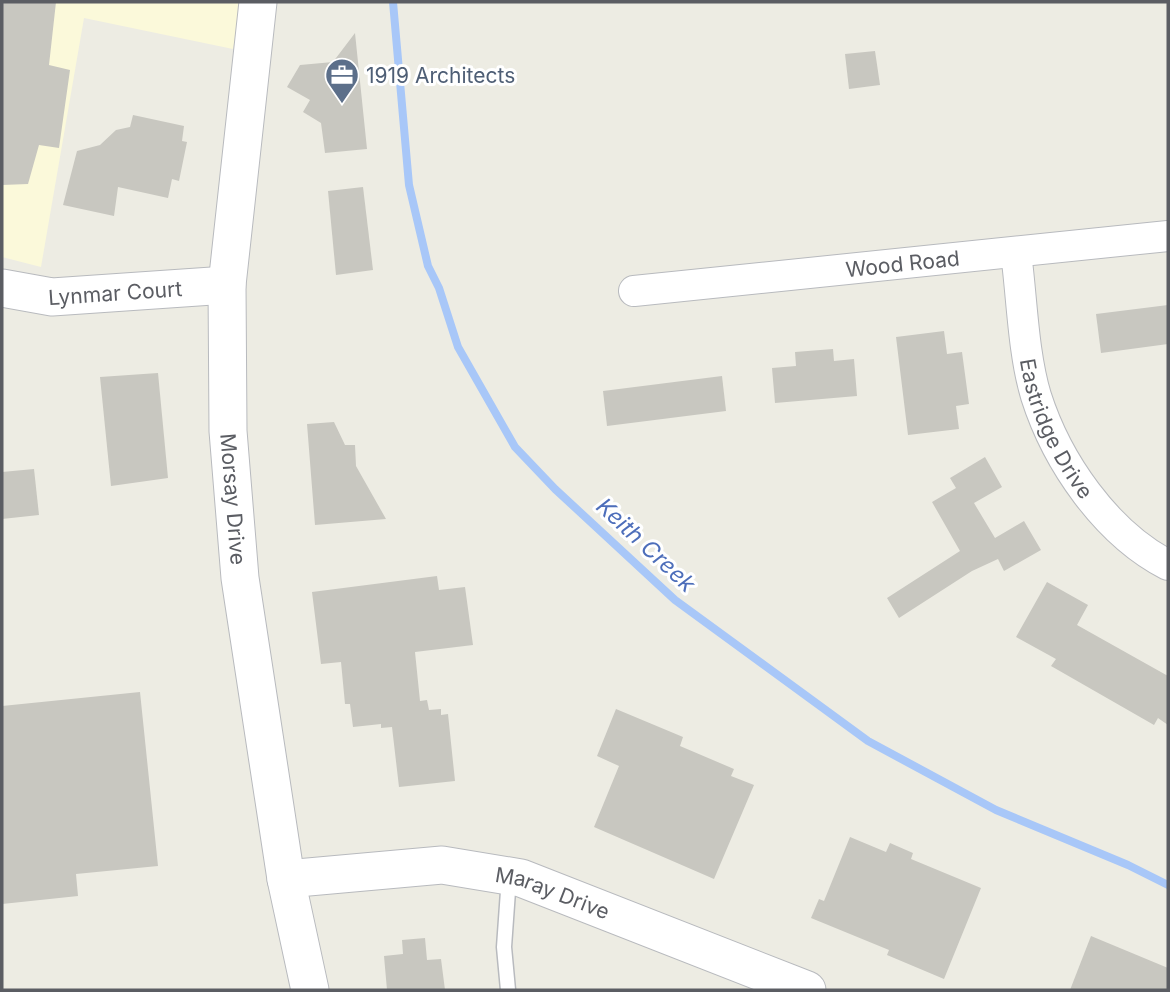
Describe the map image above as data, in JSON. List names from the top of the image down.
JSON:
{
  "streets": {
    "street": [
      "Wood Road",
      "Lynmar Court",
      "Eastridge Drive",
      "Morsay Drive",
      "Maray Drive"
    ]
  },
  "crossings": [
    ["Wood Road", "Eastridge Drive"],
    ["Lynmar Court", "Morsay Drive"],
    ["Morsay Drive", "Maray Drive"]
  ],
  "water": ["Keith Creek"],
  "places": {
    "office": ["1919 Architects"]
  }
}
